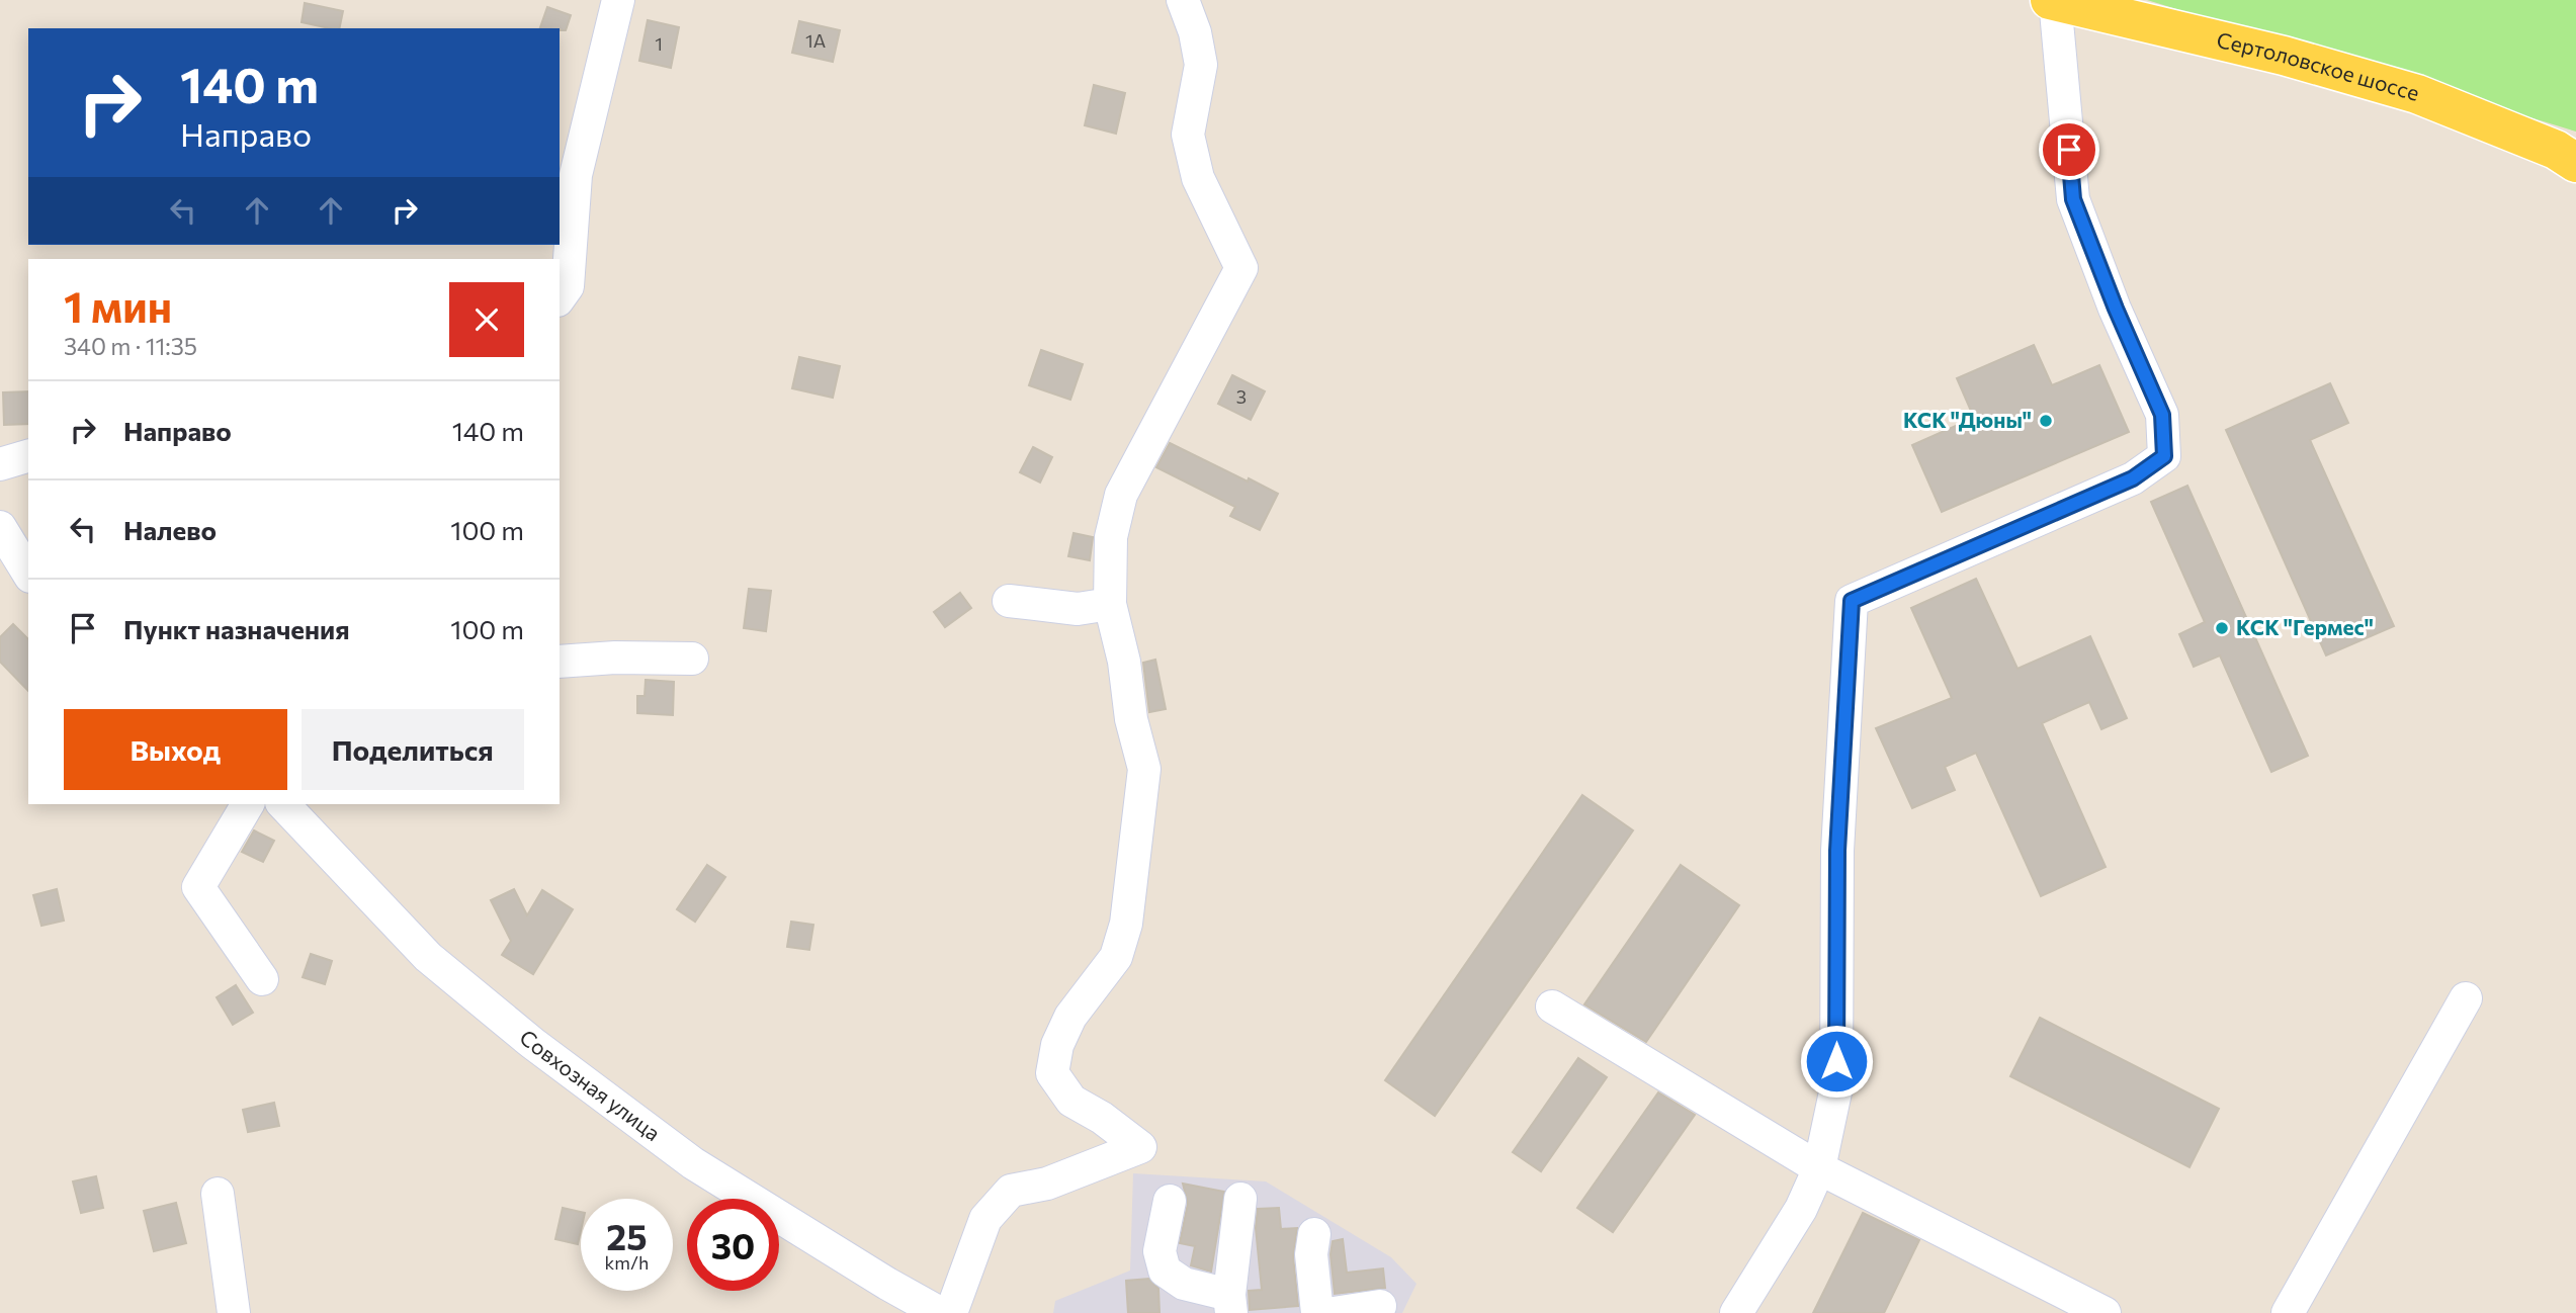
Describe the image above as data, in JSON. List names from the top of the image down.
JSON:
{
  "streets": {
    "main road": ["Сертоловское шоссе"],
    "street": ["Совхозная улица"]
  },
  "places": ["КСК \"Дюны\"", "КСК \"Гермес\""],
  "house_numbers": ["1А", "1", "3"],
  "page": {
    "turn": ["140 m", "Направо"],
    "heading": ["1 мин", "340 m · 11:35"],
    "list": [
      {
        "name": "Направо",
        "value": "140 m"
      },
      {
        "name": "Налево",
        "value": "100 m"
      },
      {
        "name": "Пункт назначения",
        "value": "100 m"
      }
    ],
    "buttons": ["Выход", "Поделиться"],
    "speed": "25 km/h",
    "limit": "30"
  }
}
